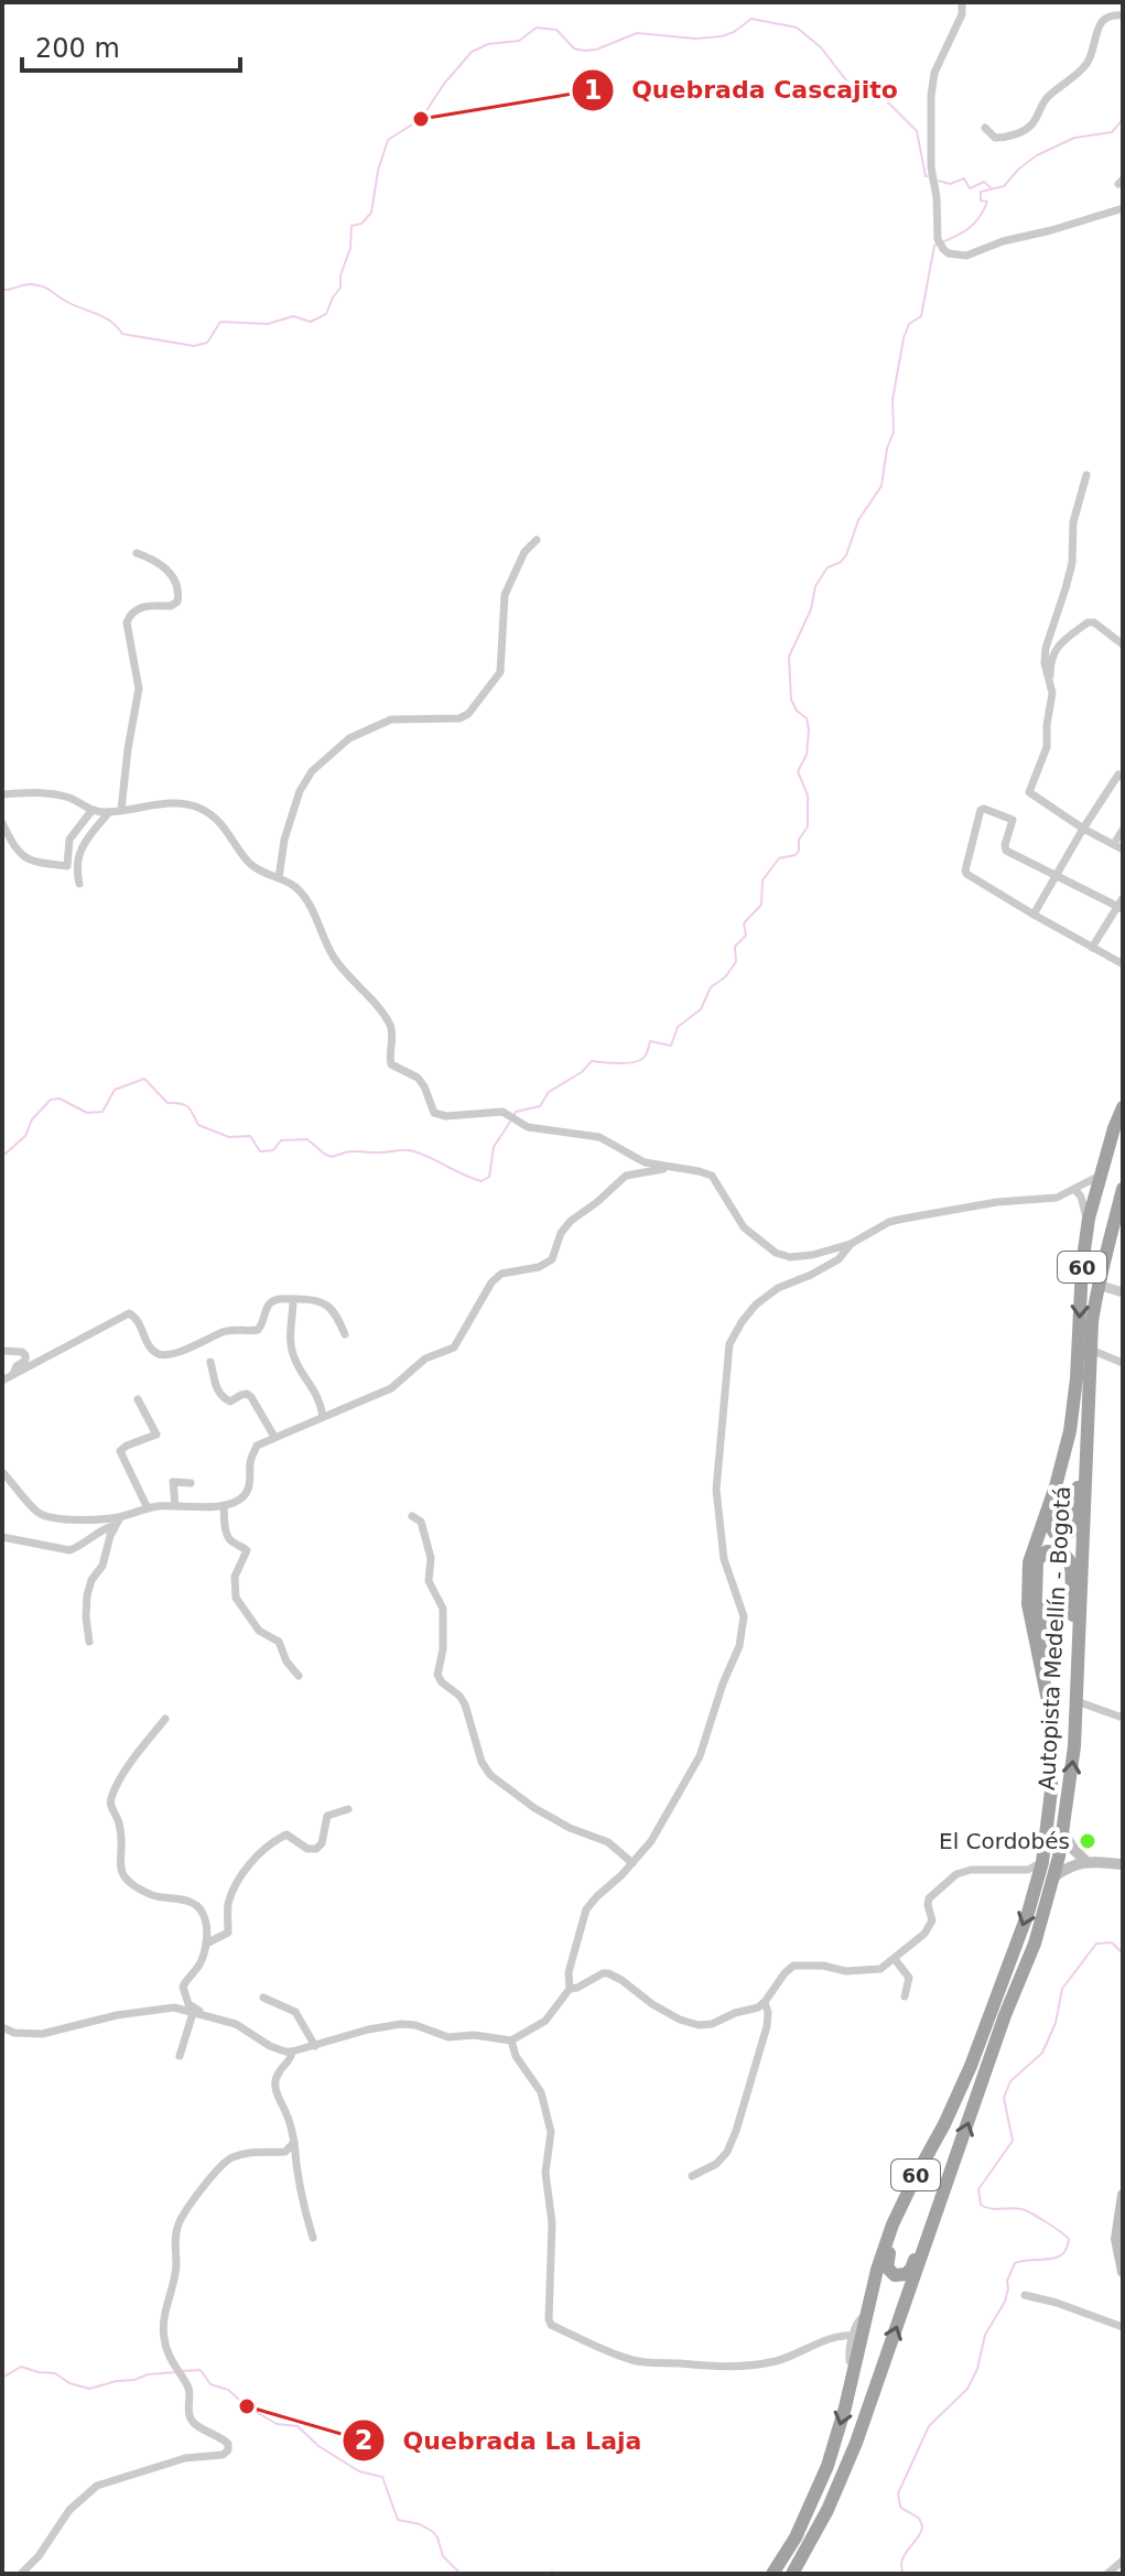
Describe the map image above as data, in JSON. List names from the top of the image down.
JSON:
{
  "streets": {
    "highway": ["60", "Autopista Medellín - Bogotá"]
  },
  "places": ["Quebrada Cascajito", "El Cordobés", "Quebrada La Laja"],
  "scale_bar": "200 m"
}
